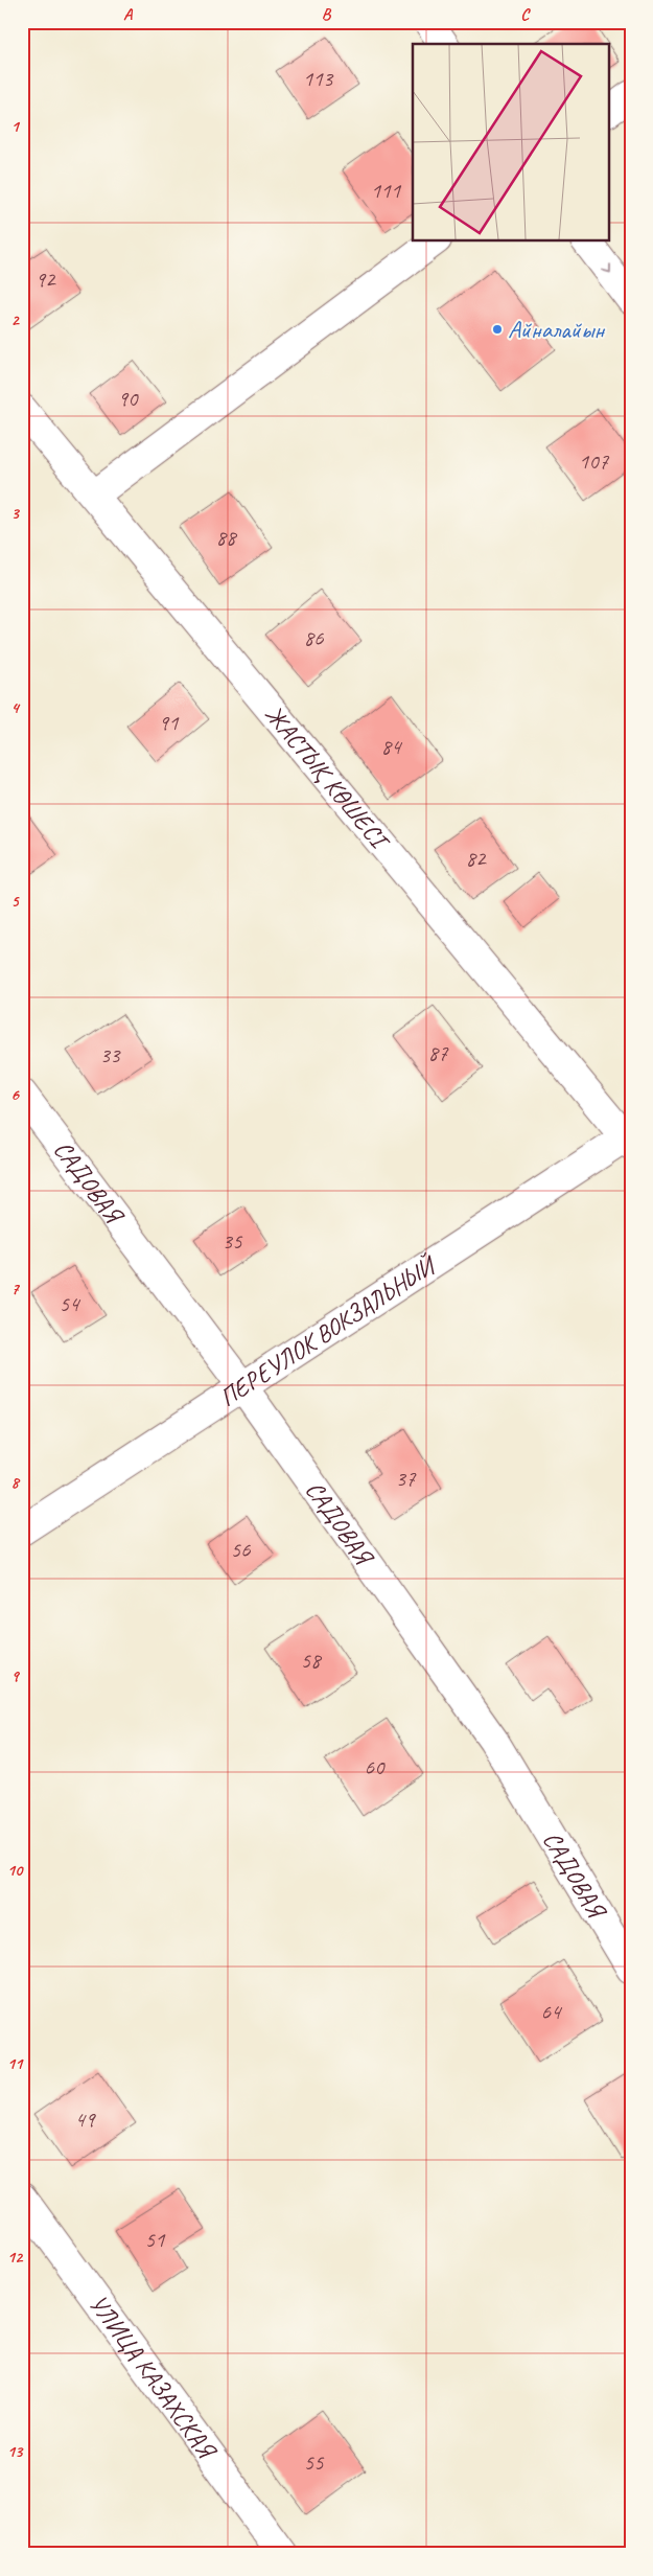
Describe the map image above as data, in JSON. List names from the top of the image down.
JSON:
{
  "streets": {
    "street": [
      "ЖАСТЫҚ КӨШЕСІ",
      "САДОВАЯ",
      "ПЕРЕУЛОК ВОКЗАЛЬНЫЙ",
      "УЛИЦА КАЗАХСКАЯ"
    ]
  },
  "crossings": [
    ["ЖАСТЫҚ КӨШЕСІ", "ПЕРЕУЛОК ВОКЗАЛЬНЫЙ"],
    ["САДОВАЯ", "ПЕРЕУЛОК ВОКЗАЛЬНЫЙ"]
  ],
  "places": ["Айналайын"],
  "house_numbers": [
    "113",
    "111",
    "92",
    "90",
    "107",
    "88",
    "86",
    "91",
    "84",
    "82",
    "87",
    "33",
    "35",
    "54",
    "37",
    "56",
    "58",
    "60",
    "64",
    "49",
    "51",
    "55"
  ],
  "grid": {
    "columns": ["A", "B", "C"],
    "rows": [
      "1",
      "2",
      "3",
      "4",
      "5",
      "6",
      "7",
      "8",
      "9",
      "10",
      "11",
      "12",
      "13"
    ]
  }
}
